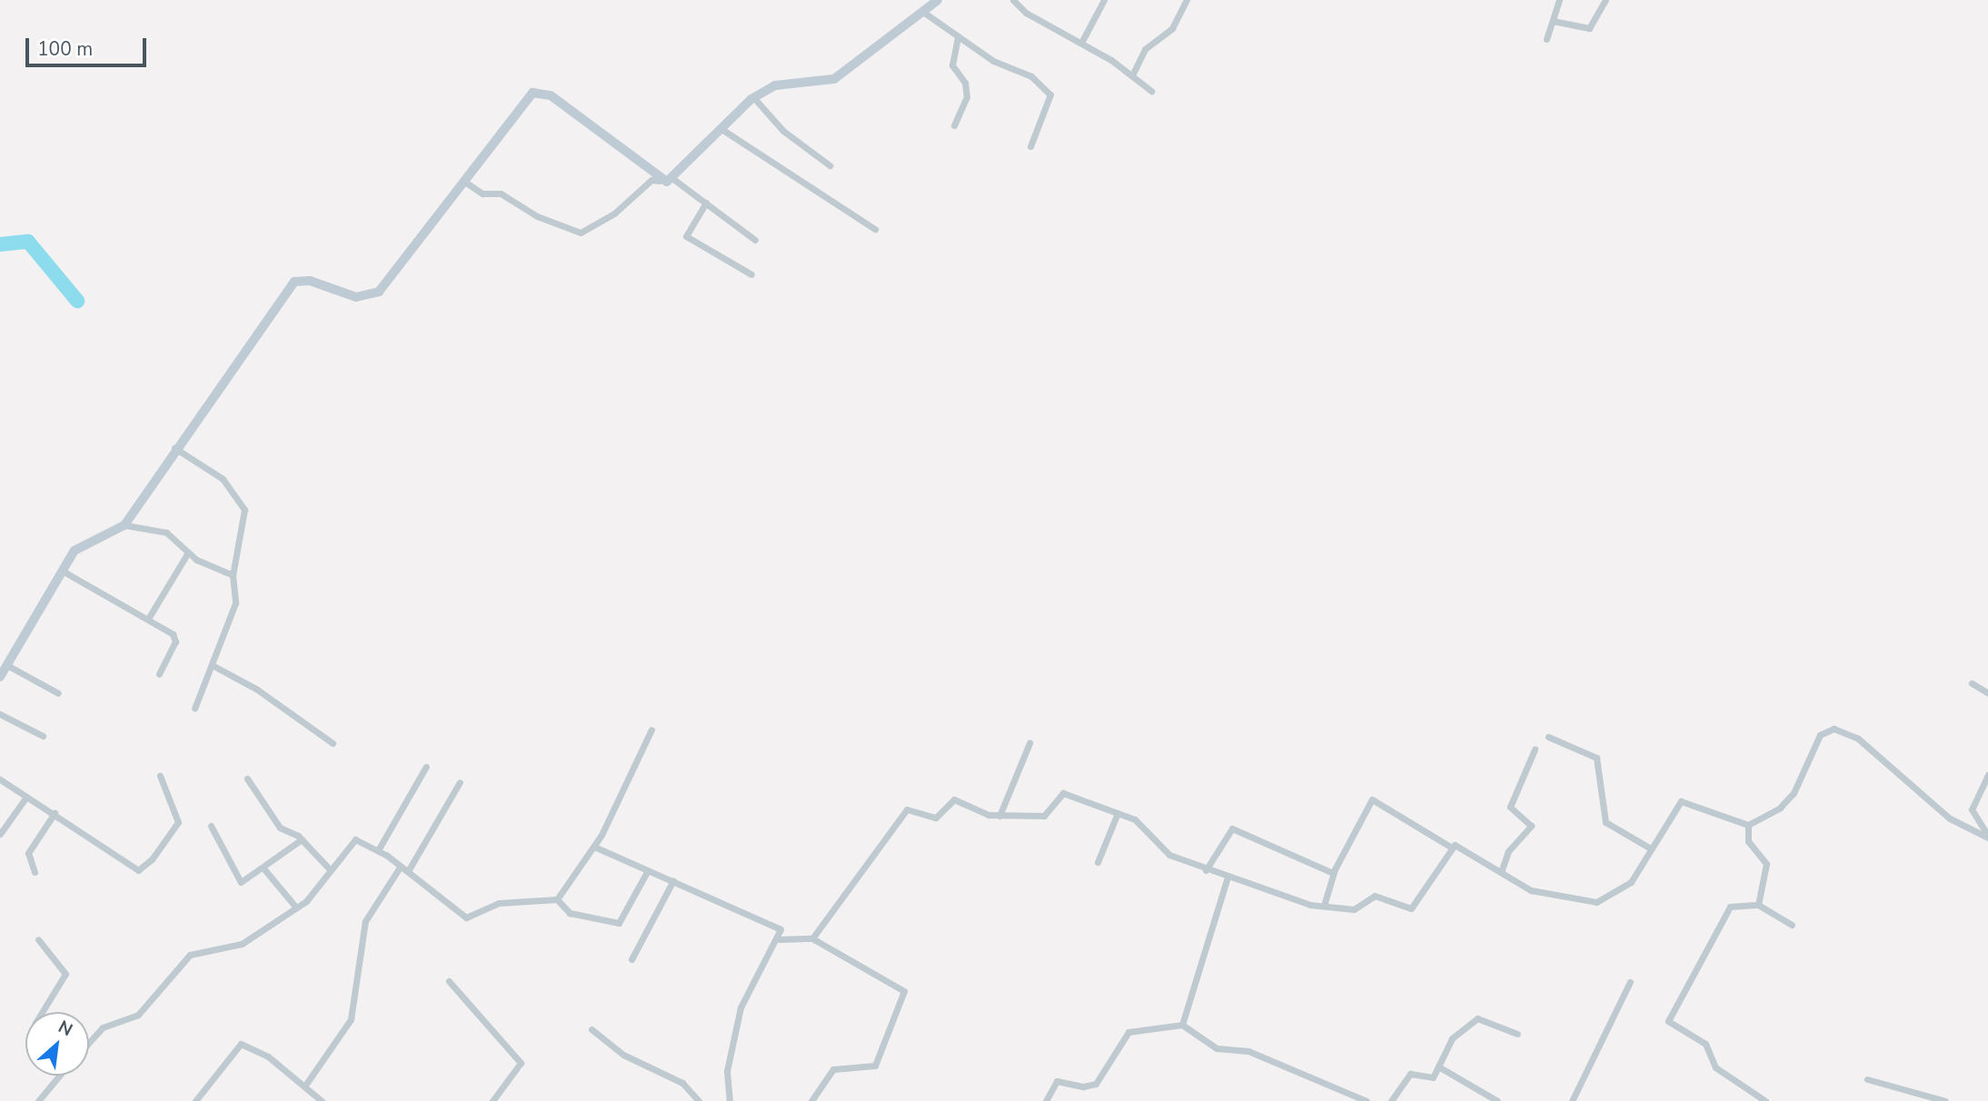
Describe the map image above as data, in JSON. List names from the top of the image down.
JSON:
{
  "scale_bar": "100 m",
  "north": "top right"
}
